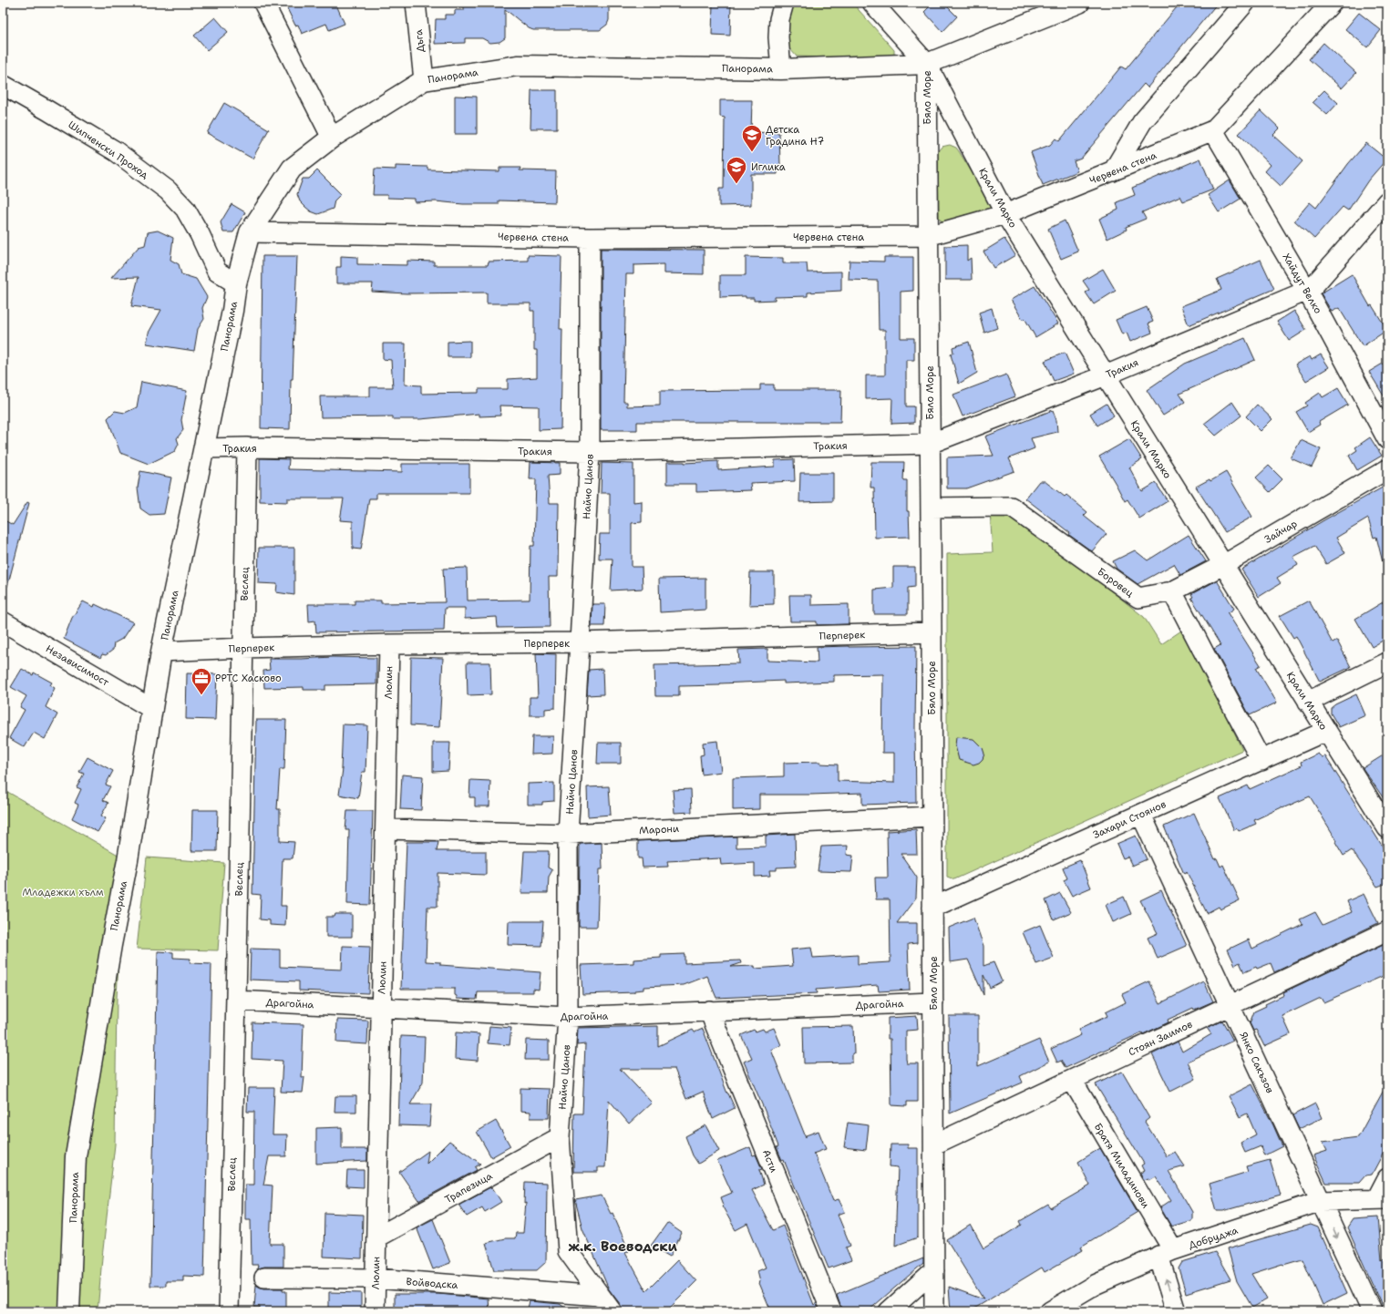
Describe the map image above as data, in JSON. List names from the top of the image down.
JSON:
{
  "streets": {
    "street": [
      "Дъга",
      "Панорама",
      "Бяло Море",
      "Шипченски Проход",
      "Червена стена",
      "Крали Марко",
      "Хайдут Велко",
      "Тракия",
      "Найчо Цанов",
      "Зайчар",
      "Боровец",
      "Веслец",
      "Перперек",
      "Независимост",
      "Люлин",
      "Захари Стоянов",
      "Марони",
      "Драгойна",
      "Стоян Заимов",
      "Янко Сакъзов",
      "Асти",
      "Братя Миладинови",
      "Трапезица",
      "Добруджа",
      "Войводска"
    ]
  },
  "crossings": [
    ["Дъга", "Панорама"],
    ["Панорама", "Бяло Море"],
    ["Панорама", "Шипченски Проход"],
    ["Панорама", "Червена стена"],
    ["Панорама", "Крали Марко"],
    ["Панорама", "Тракия"],
    ["Панорама", "Перперек"],
    ["Панорама", "Независимост"],
    ["Бяло Море", "Червена стена"],
    ["Бяло Море", "Крали Марко"],
    ["Бяло Море", "Тракия"],
    ["Бяло Море", "Боровец"],
    ["Бяло Море", "Перперек"],
    ["Бяло Море", "Захари Стоянов"],
    ["Бяло Море", "Марони"],
    ["Бяло Море", "Драгойна"],
    ["Бяло Море", "Стоян Заимов"],
    ["Червена стена", "Крали Марко"],
    ["Червена стена", "Хайдут Велко"],
    ["Червена стена", "Найчо Цанов"],
    ["Крали Марко", "Тракия"],
    ["Крали Марко", "Зайчар"],
    ["Крали Марко", "Захари Стоянов"],
    ["Хайдут Велко", "Тракия"],
    ["Тракия", "Найчо Цанов"],
    ["Тракия", "Веслец"],
    ["Найчо Цанов", "Перперек"],
    ["Найчо Цанов", "Марони"],
    ["Найчо Цанов", "Драгойна"],
    ["Найчо Цанов", "Трапезица"],
    ["Найчо Цанов", "Войводска"],
    ["Зайчар", "Боровец"],
    ["Веслец", "Перперек"],
    ["Веслец", "Драгойна"],
    ["Перперек", "Люлин"],
    ["Люлин", "Марони"],
    ["Люлин", "Драгойна"],
    ["Люлин", "Трапезица"],
    ["Люлин", "Войводска"],
    ["Захари Стоянов", "Янко Сакъзов"],
    ["Драгойна", "Асти"],
    ["Стоян Заимов", "Янко Сакъзов"],
    ["Стоян Заимов", "Братя Миладинови"],
    ["Янко Сакъзов", "Добруджа"],
    ["Братя Миладинови", "Добруджа"]
  ],
  "districts": ["ж.к. Воеводски"],
  "parks": ["Младежки хълм"],
  "places": {
    "school or university": ["Детска Градина Н7", "Иглика"],
    "office": ["РРТС Хасково"]
  }
}
